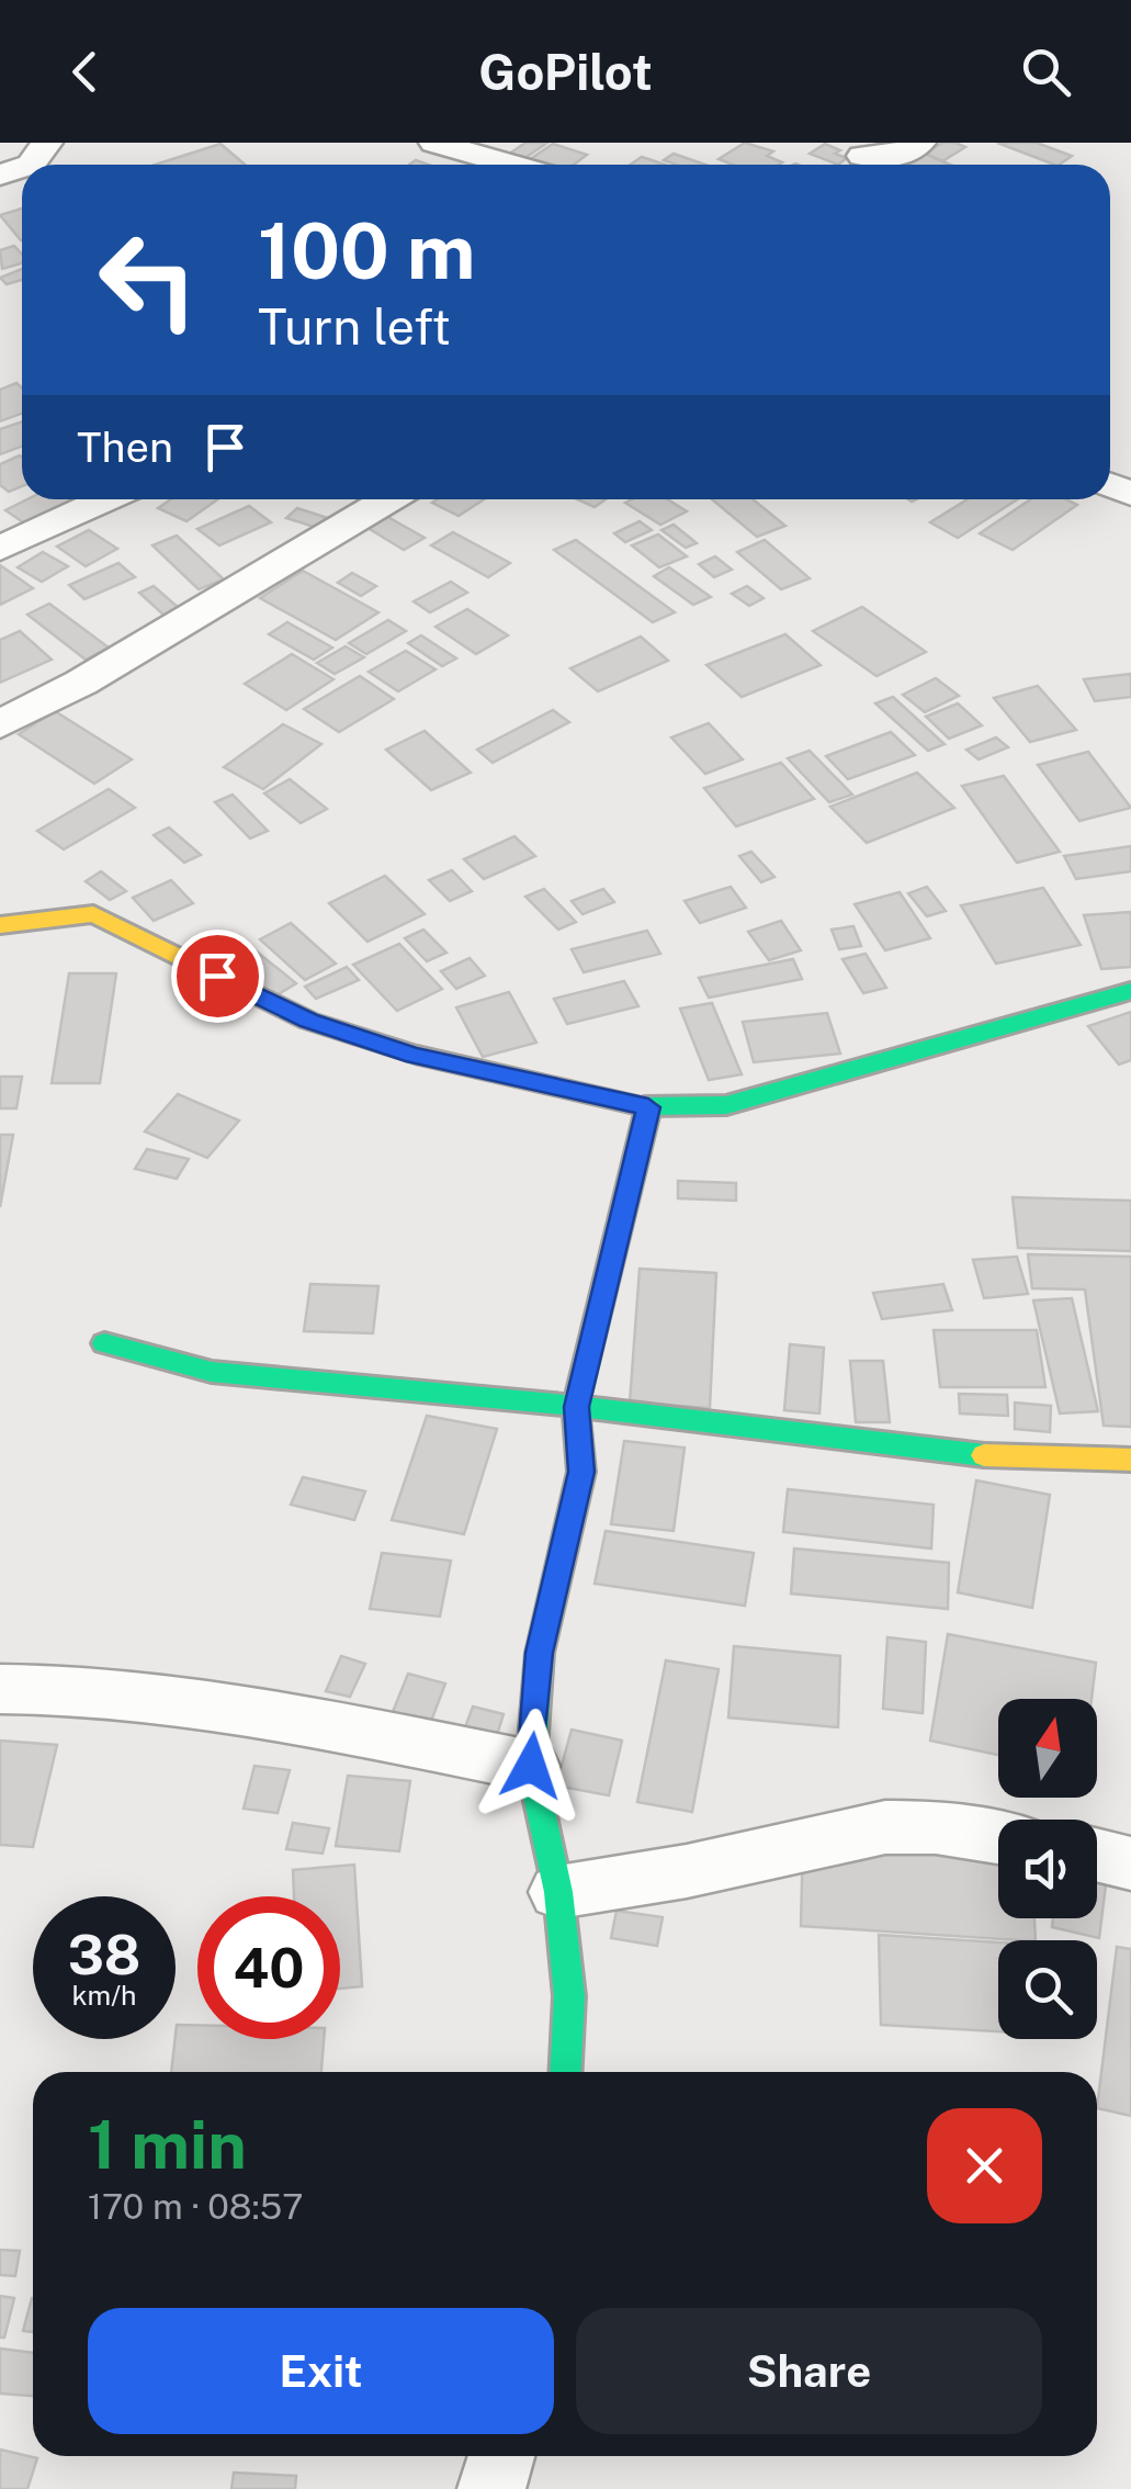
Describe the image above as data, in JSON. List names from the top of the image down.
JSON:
{
  "north": "top",
  "page": {
    "header": "GoPilot",
    "turn": ["100 m", "Turn left"],
    "then": "Then",
    "speed": "38 km/h",
    "limit": "40",
    "heading": ["1 min", "170 m · 08:57"],
    "buttons": ["Exit", "Share"]
  }
}
